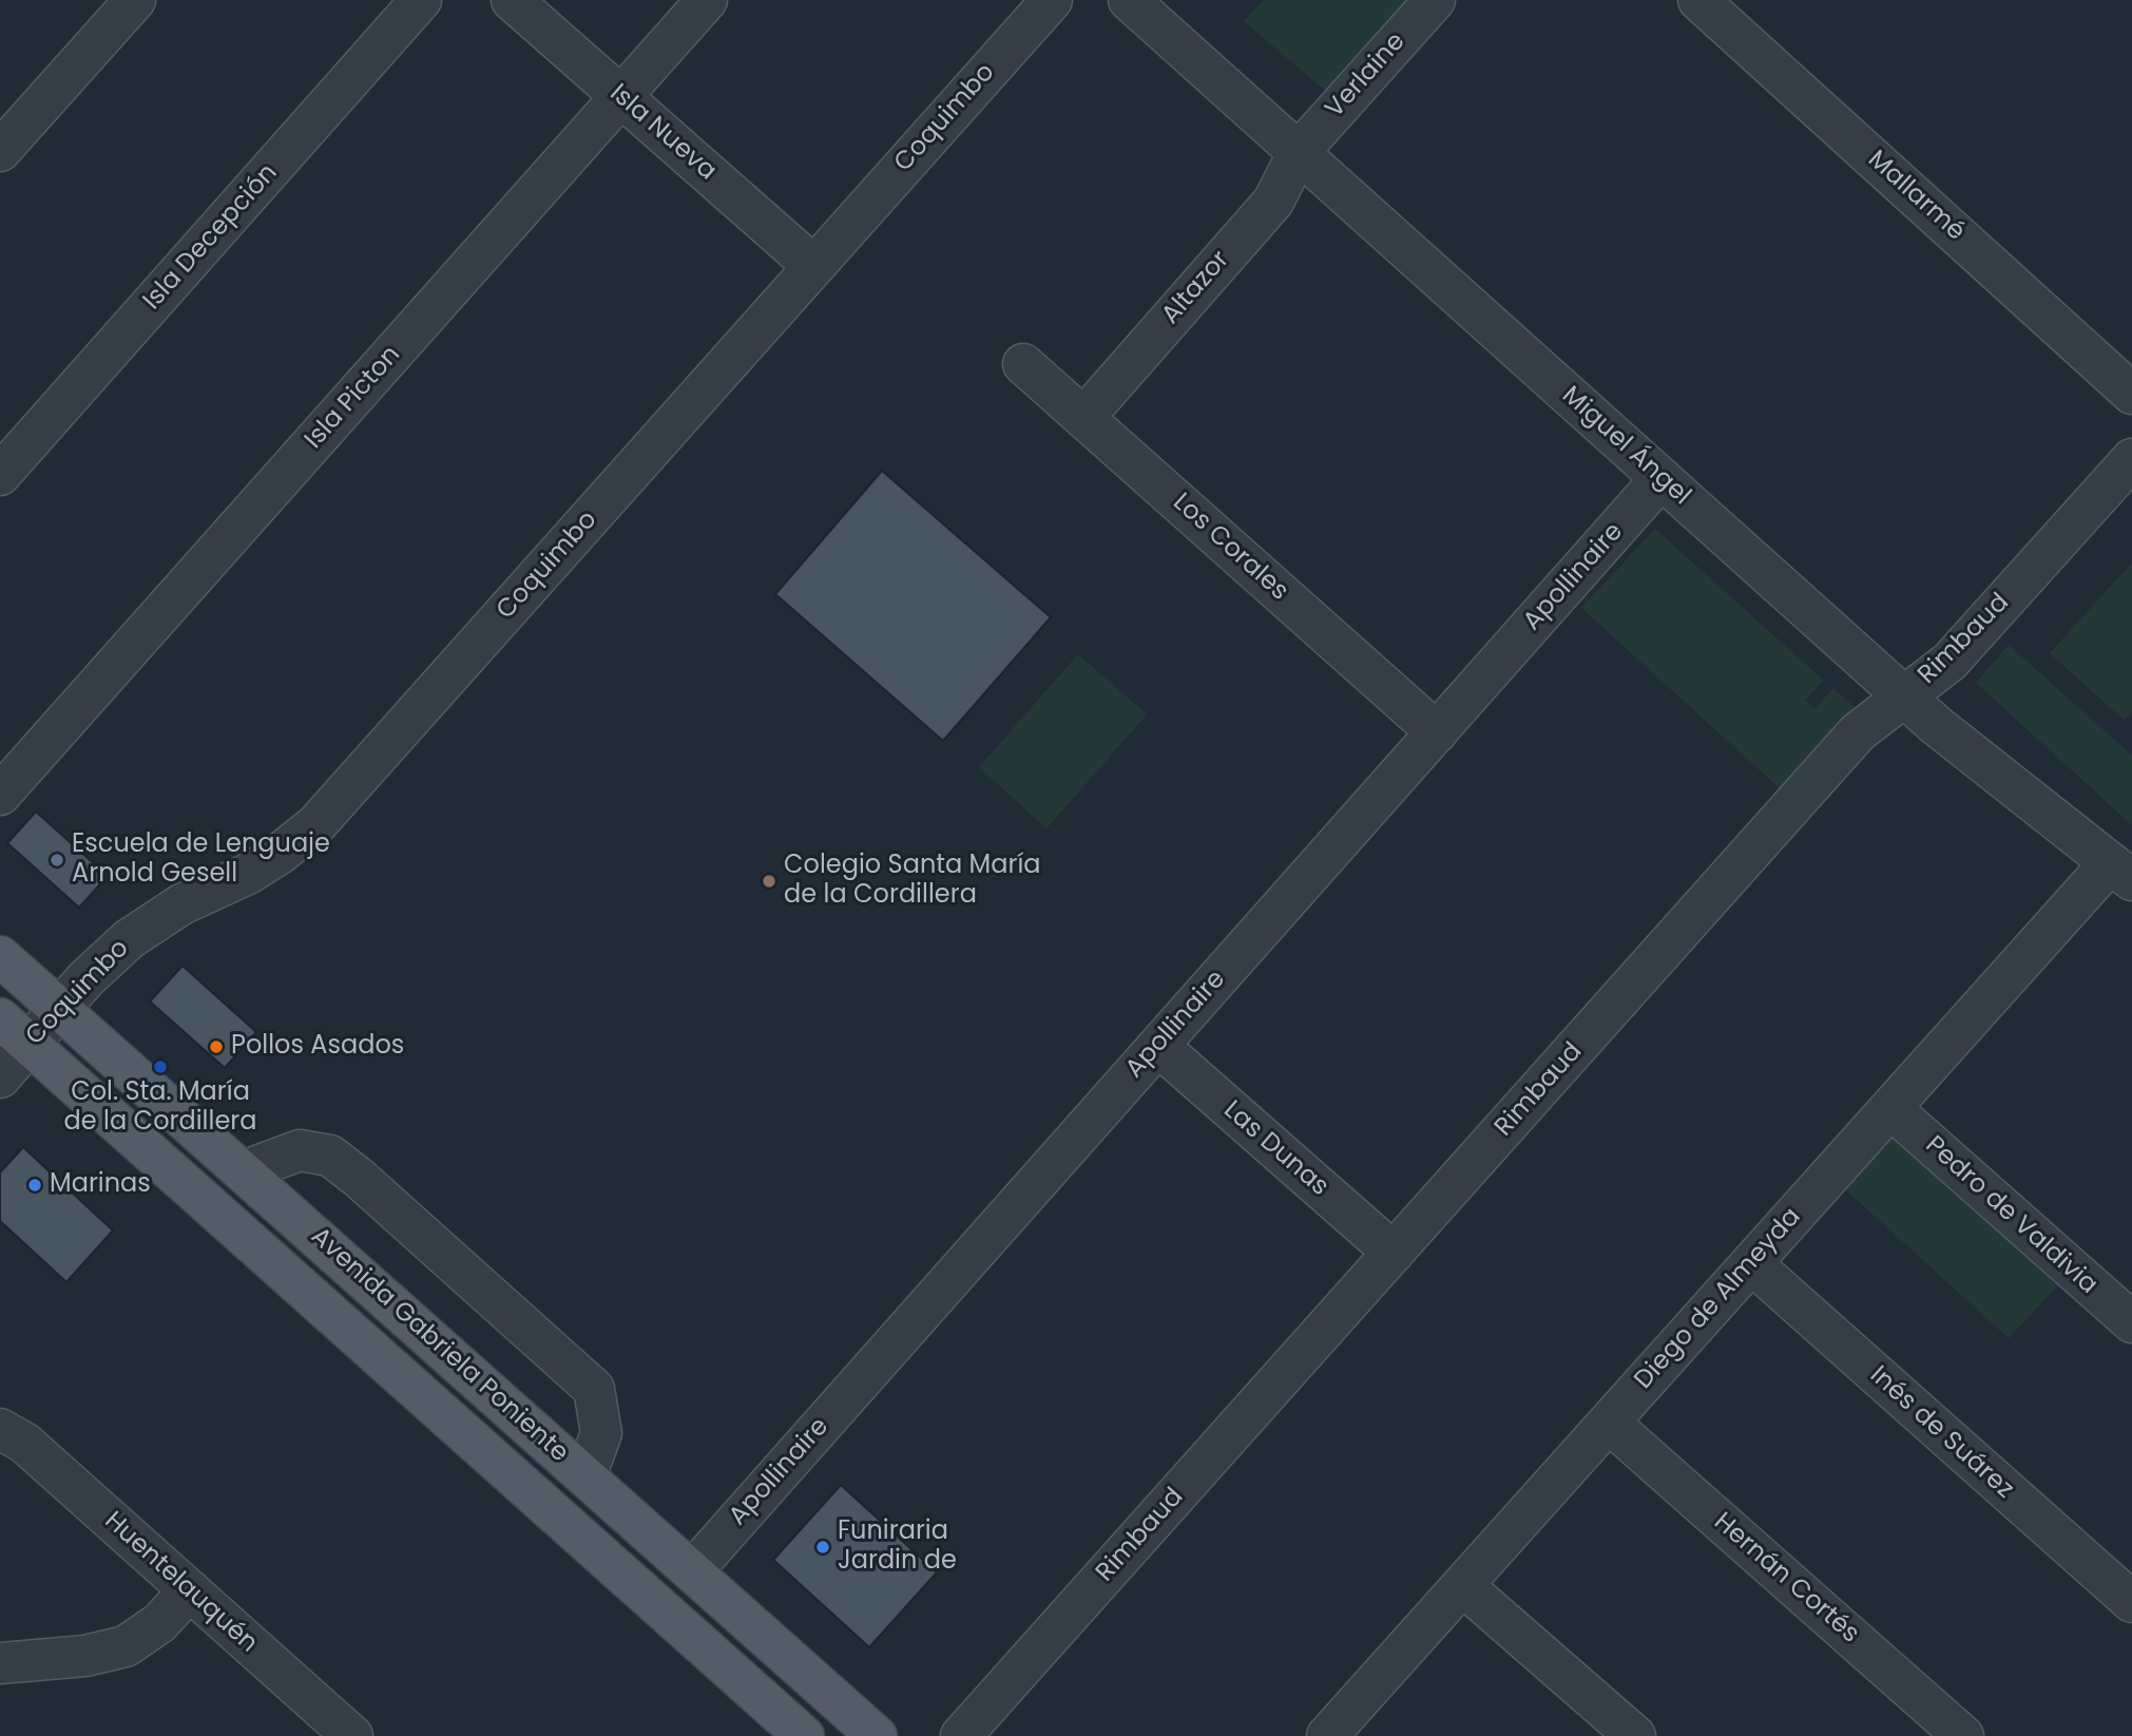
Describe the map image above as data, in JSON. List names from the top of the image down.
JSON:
{
  "streets": {
    "main road": ["Avenida Gabriela Poniente"],
    "street": [
      "Verlaine",
      "Coquimbo",
      "Isla Nueva",
      "Mallarmé",
      "Isla Decepción",
      "Altazor",
      "Isla Picton",
      "Miguel Ángel",
      "Los Corales",
      "Apollinaire",
      "Rimbaud",
      "Las Dunas",
      "Pedro de Valdivia",
      "Diego de Almeyda",
      "Inés de Suárez",
      "Hernán Cortés",
      "Huentelauquén"
    ]
  },
  "crossings": [
    ["Verlaine", "Altazor"],
    ["Verlaine", "Miguel Ángel"],
    ["Coquimbo", "Isla Nueva"],
    ["Coquimbo", "Avenida Gabriela Poniente"],
    ["Isla Nueva", "Isla Picton"],
    ["Altazor", "Miguel Ángel"],
    ["Altazor", "Los Corales"],
    ["Miguel Ángel", "Apollinaire"],
    ["Miguel Ángel", "Rimbaud"],
    ["Miguel Ángel", "Diego de Almeyda"],
    ["Los Corales", "Apollinaire"],
    ["Apollinaire", "Las Dunas"],
    ["Apollinaire", "Avenida Gabriela Poniente"],
    ["Rimbaud", "Las Dunas"],
    ["Pedro de Valdivia", "Diego de Almeyda"],
    ["Diego de Almeyda", "Inés de Suárez"],
    ["Diego de Almeyda", "Hernán Cortés"]
  ],
  "places": [
    "Escuela de Lenguaje Arnold Gesell",
    "Colegio Santa María de la Cordillera",
    "Pollos Asados",
    "Col. Sta. María de la Cordillera",
    "Marinas",
    "Funiraria Jardin de"
  ]
}
